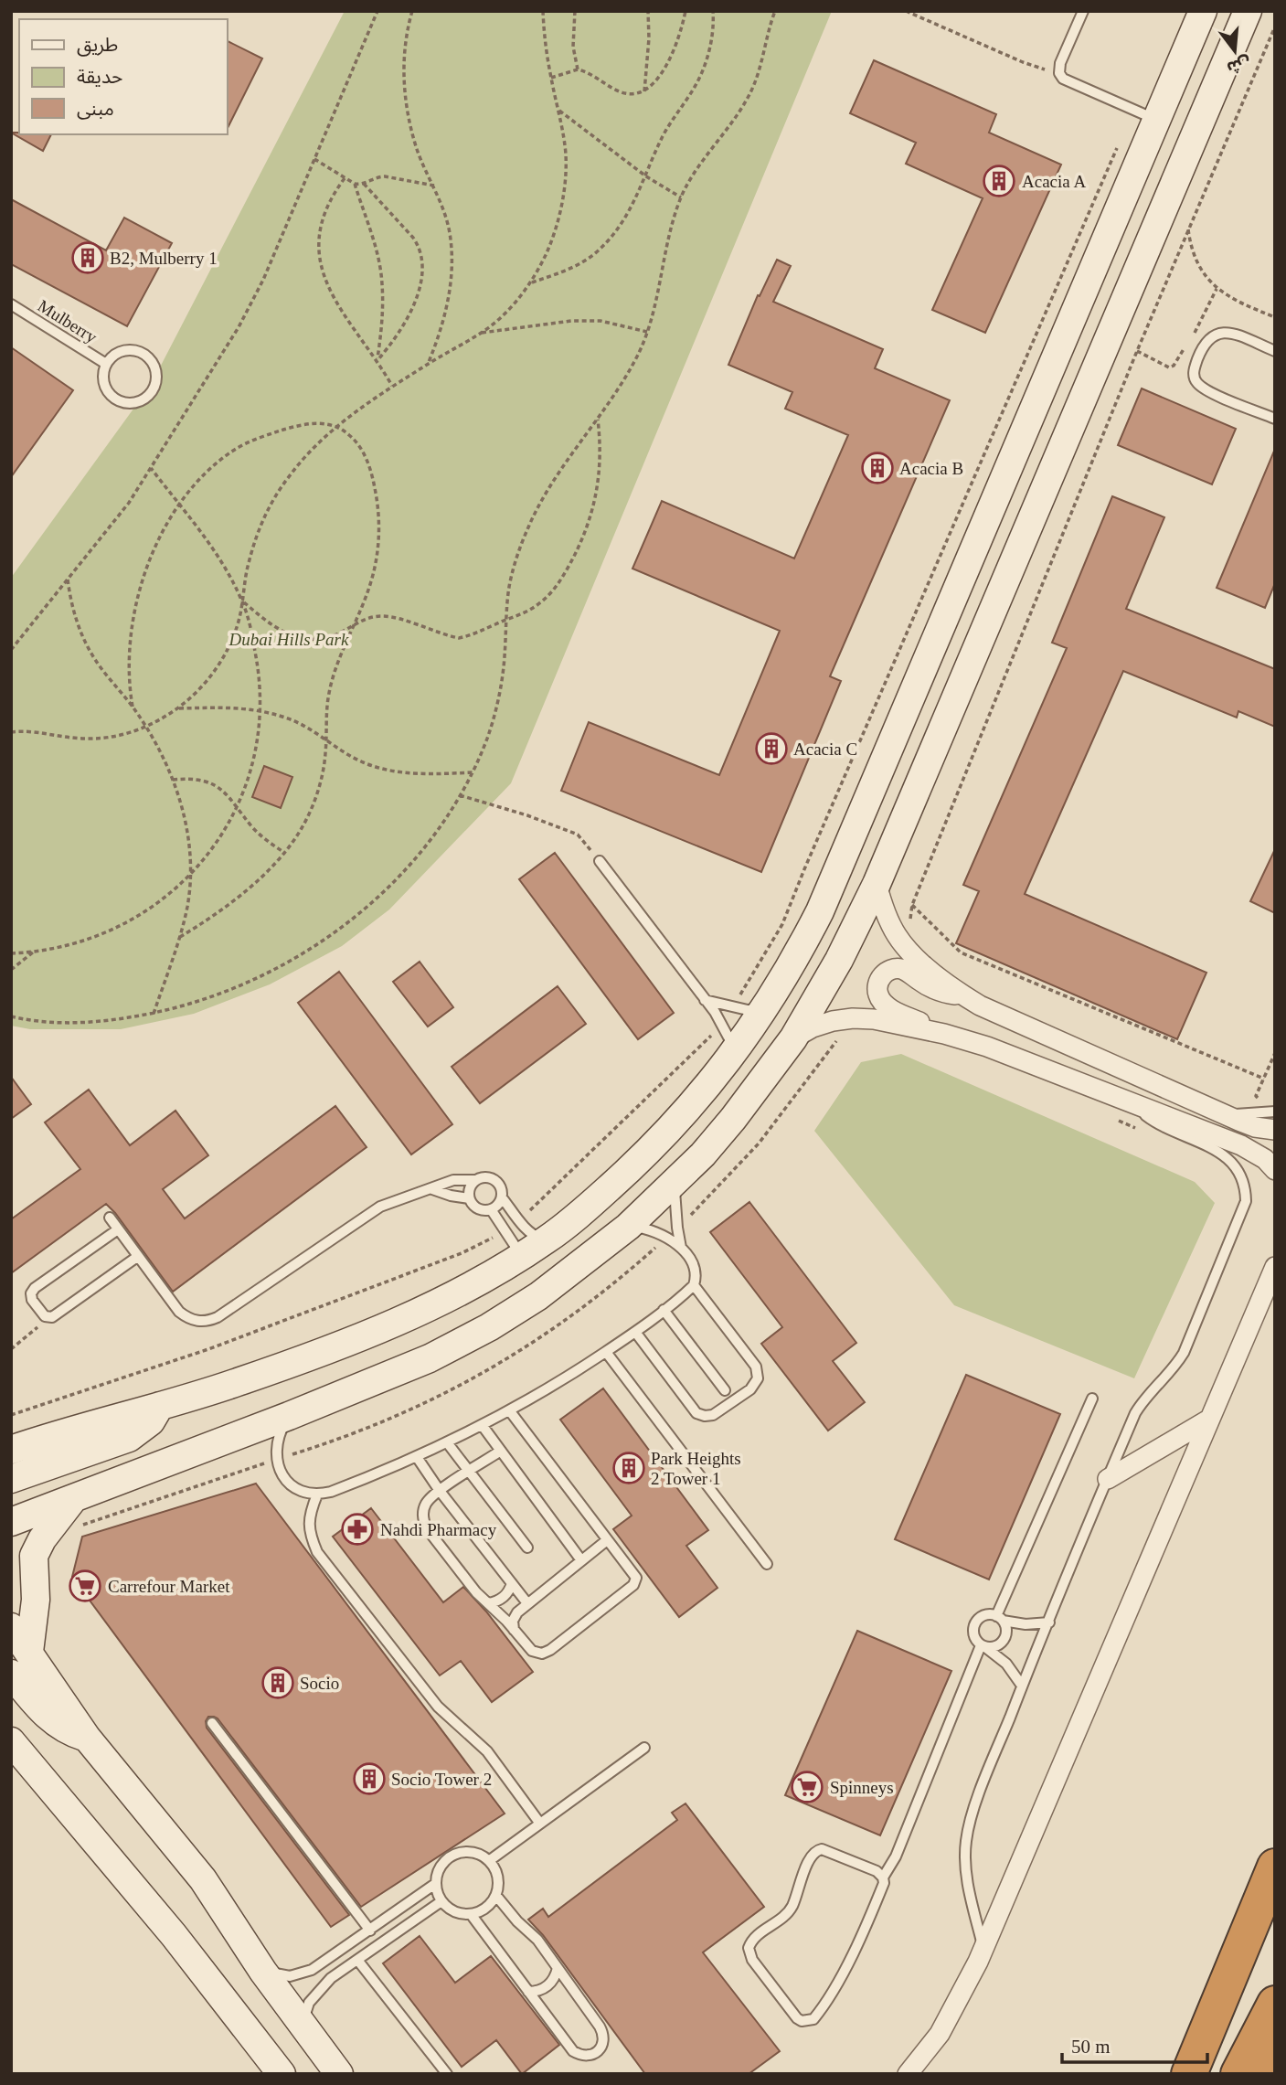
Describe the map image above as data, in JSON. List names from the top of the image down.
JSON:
{
  "streets": {
    "lane": ["Mulberry"]
  },
  "parks": ["Dubai Hills Park"],
  "places": {
    "building": [
      "Acacia A",
      "B2, Mulberry 1",
      "Acacia B",
      "Acacia C",
      "Park Heights 2 Tower 1",
      "Socio",
      "Socio Tower 2"
    ],
    "pharmacy": ["Nahdi Pharmacy"],
    "supermarket": ["Carrefour Market", "Spinneys"]
  },
  "legend": ["طريق", "حديقة", "مبنى"],
  "scale_bar": "50 m",
  "north": "bottom"
}
